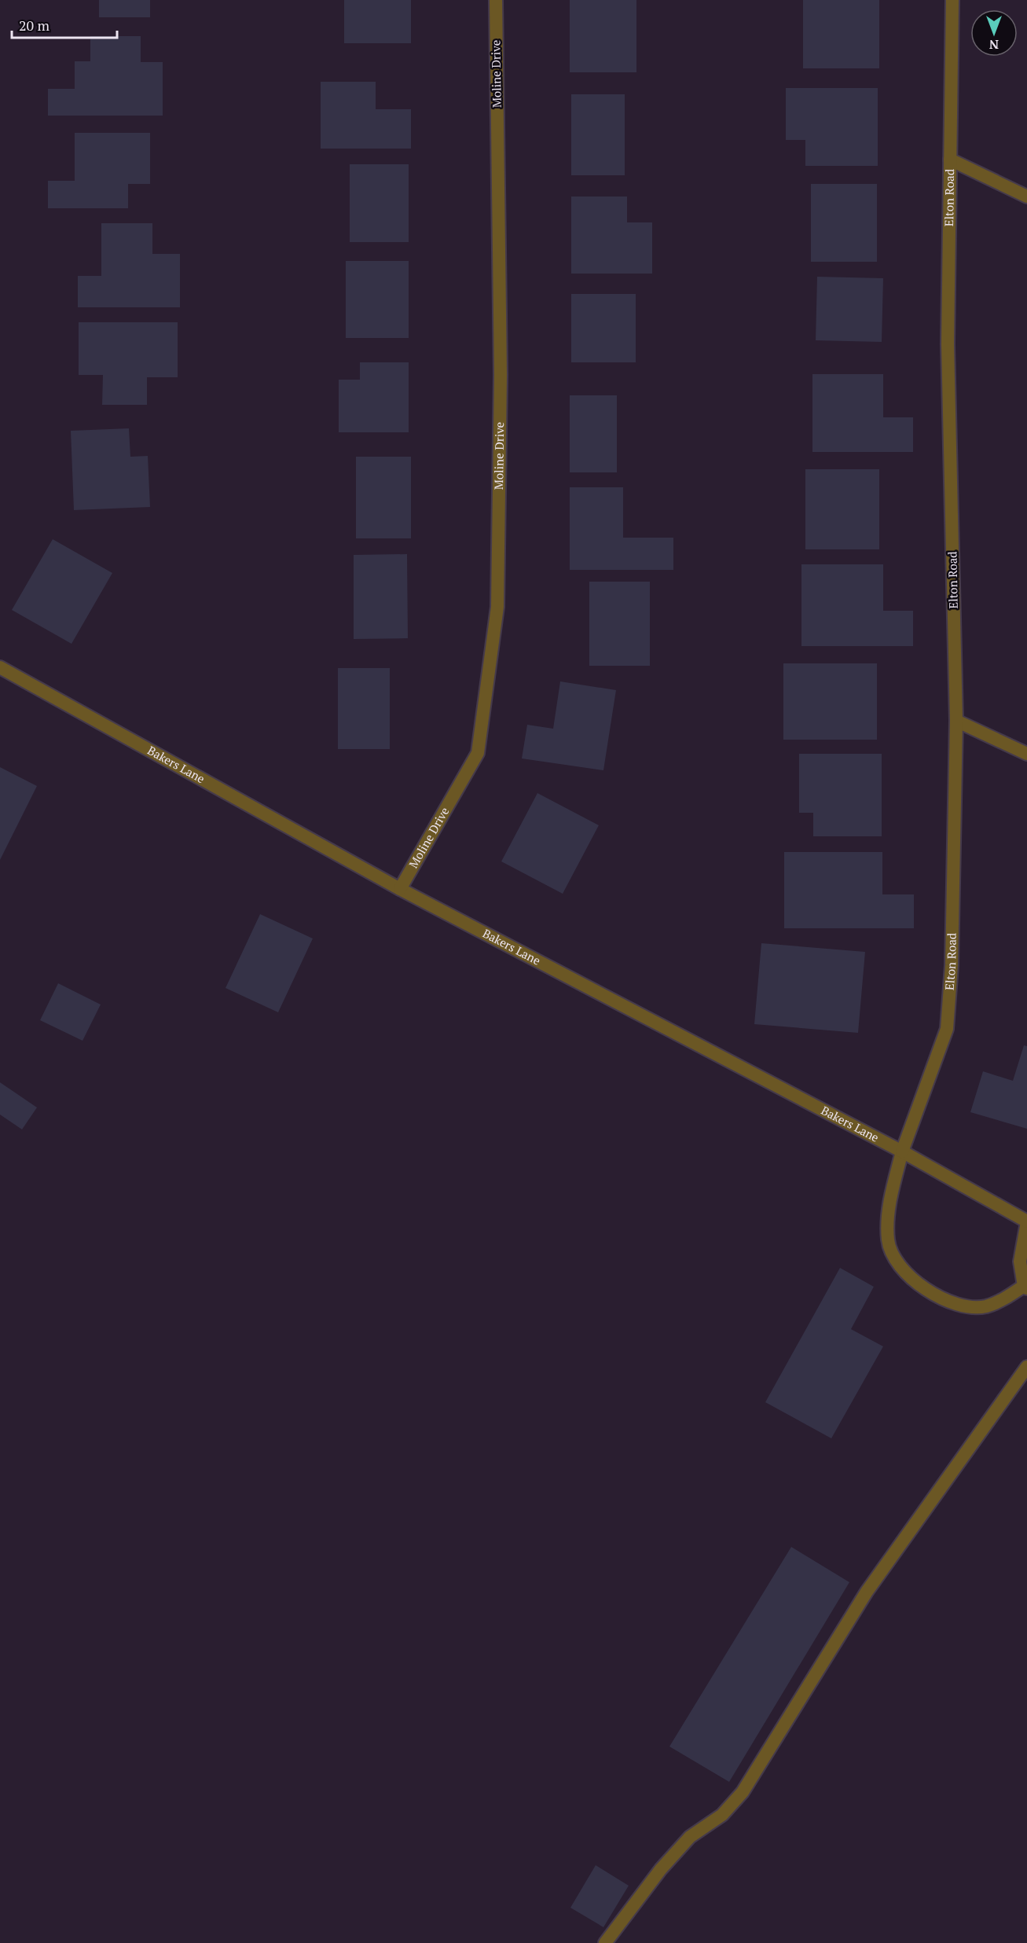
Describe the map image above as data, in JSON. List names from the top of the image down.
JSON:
{
  "streets": {
    "street": ["Moline Drive", "Elton Road", "Bakers Lane"]
  },
  "crossings": [
    ["Moline Drive", "Bakers Lane"],
    ["Elton Road", "Bakers Lane"]
  ],
  "scale_bar": "20 m",
  "north": "bottom"
}
